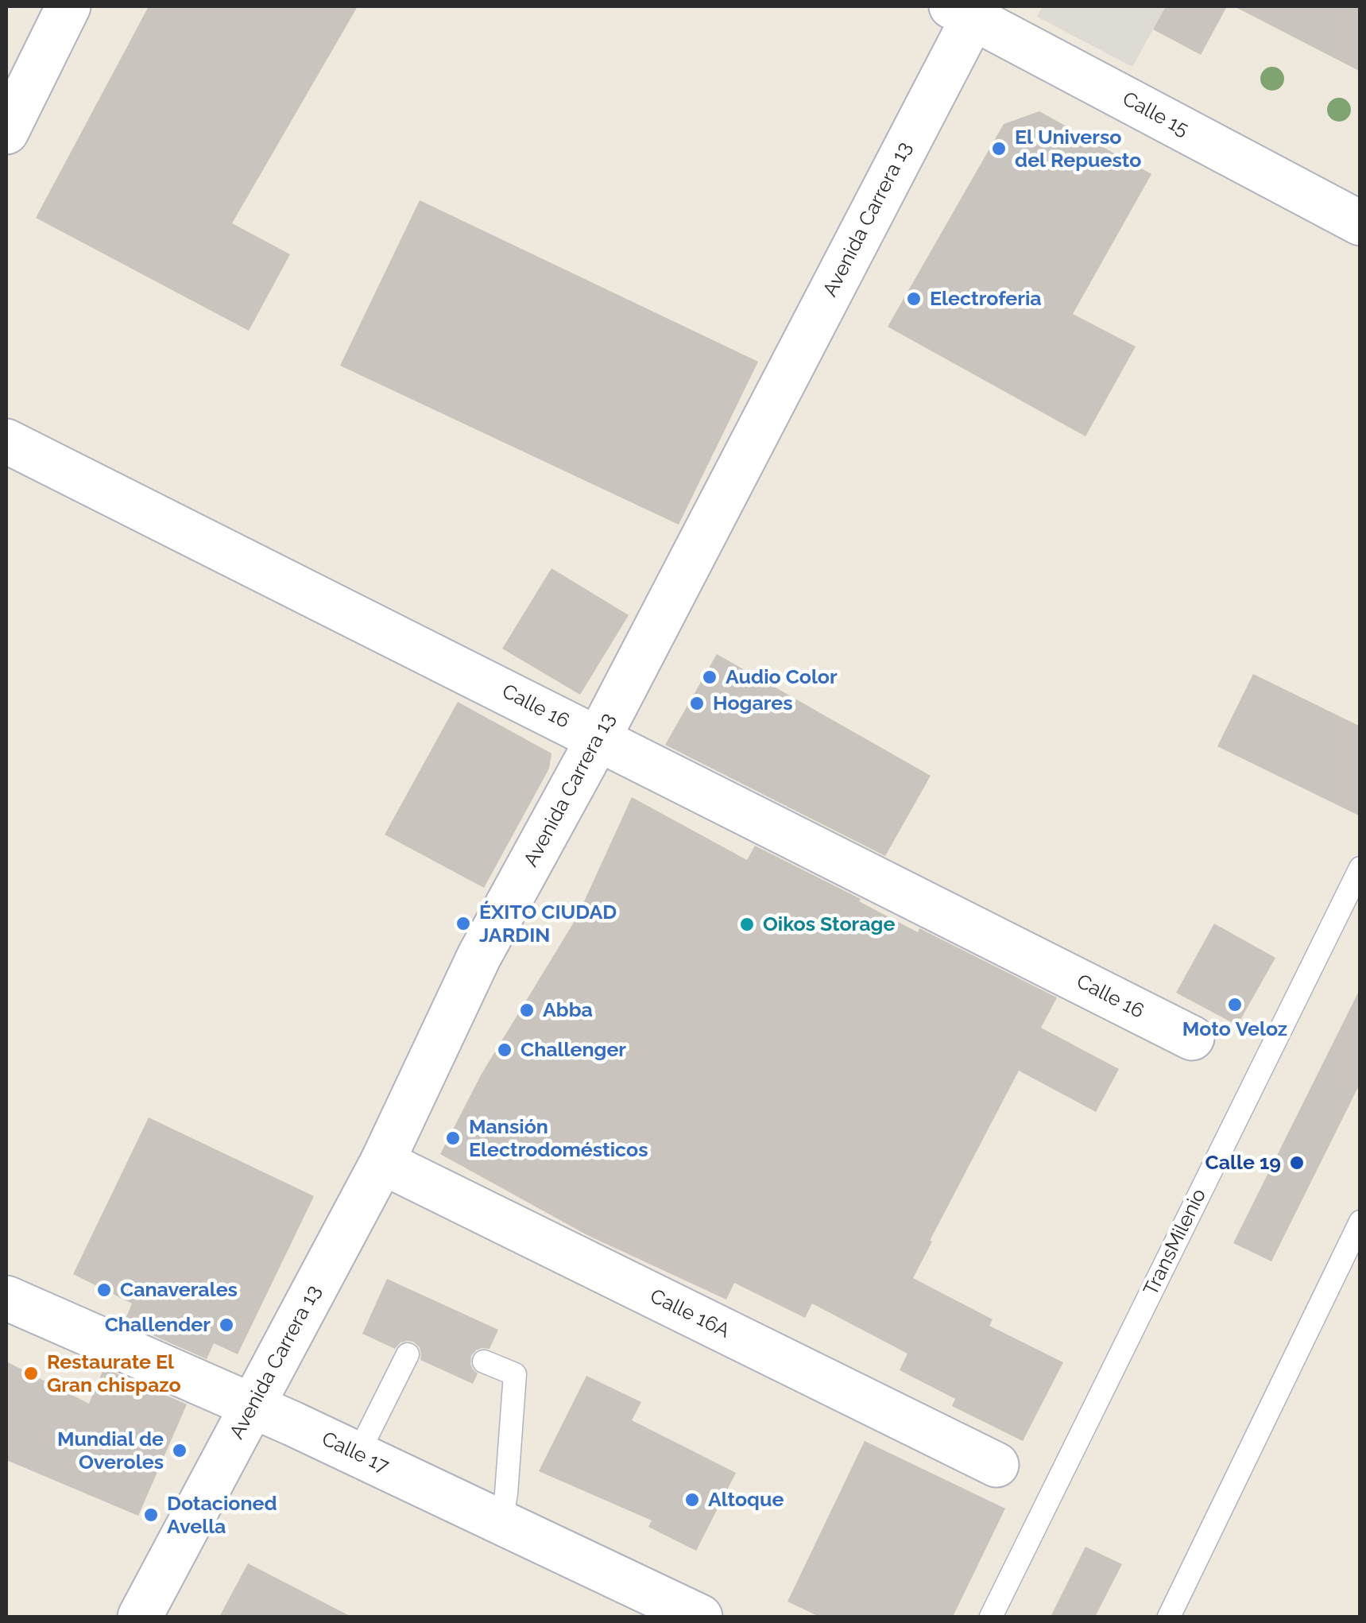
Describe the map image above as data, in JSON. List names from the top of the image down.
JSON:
{
  "streets": {
    "street": [
      "Calle 15",
      "Avenida Carrera 13",
      "Calle 16",
      "Calle 16A",
      "Calle 17"
    ],
    "lane": ["TransMilenio"]
  },
  "crossings": [
    ["Calle 15", "Avenida Carrera 13"],
    ["Avenida Carrera 13", "Calle 16"],
    ["Avenida Carrera 13", "Calle 16A"],
    ["Avenida Carrera 13", "Calle 17"]
  ],
  "places": [
    "El Universo del Repuesto",
    "Electroferia",
    "Audio Color",
    "Hogares",
    "ÉXITO CIUDAD JARDIN",
    "Oikos Storage",
    "Moto Veloz",
    "Abba",
    "Challenger",
    "Mansión Electrodomésticos",
    "Calle 19",
    "Canaverales",
    "Challender",
    "Restaurate El Gran chispazo",
    "Mundial de Overoles",
    "Altoque",
    "Dotacioned Avella"
  ]
}
